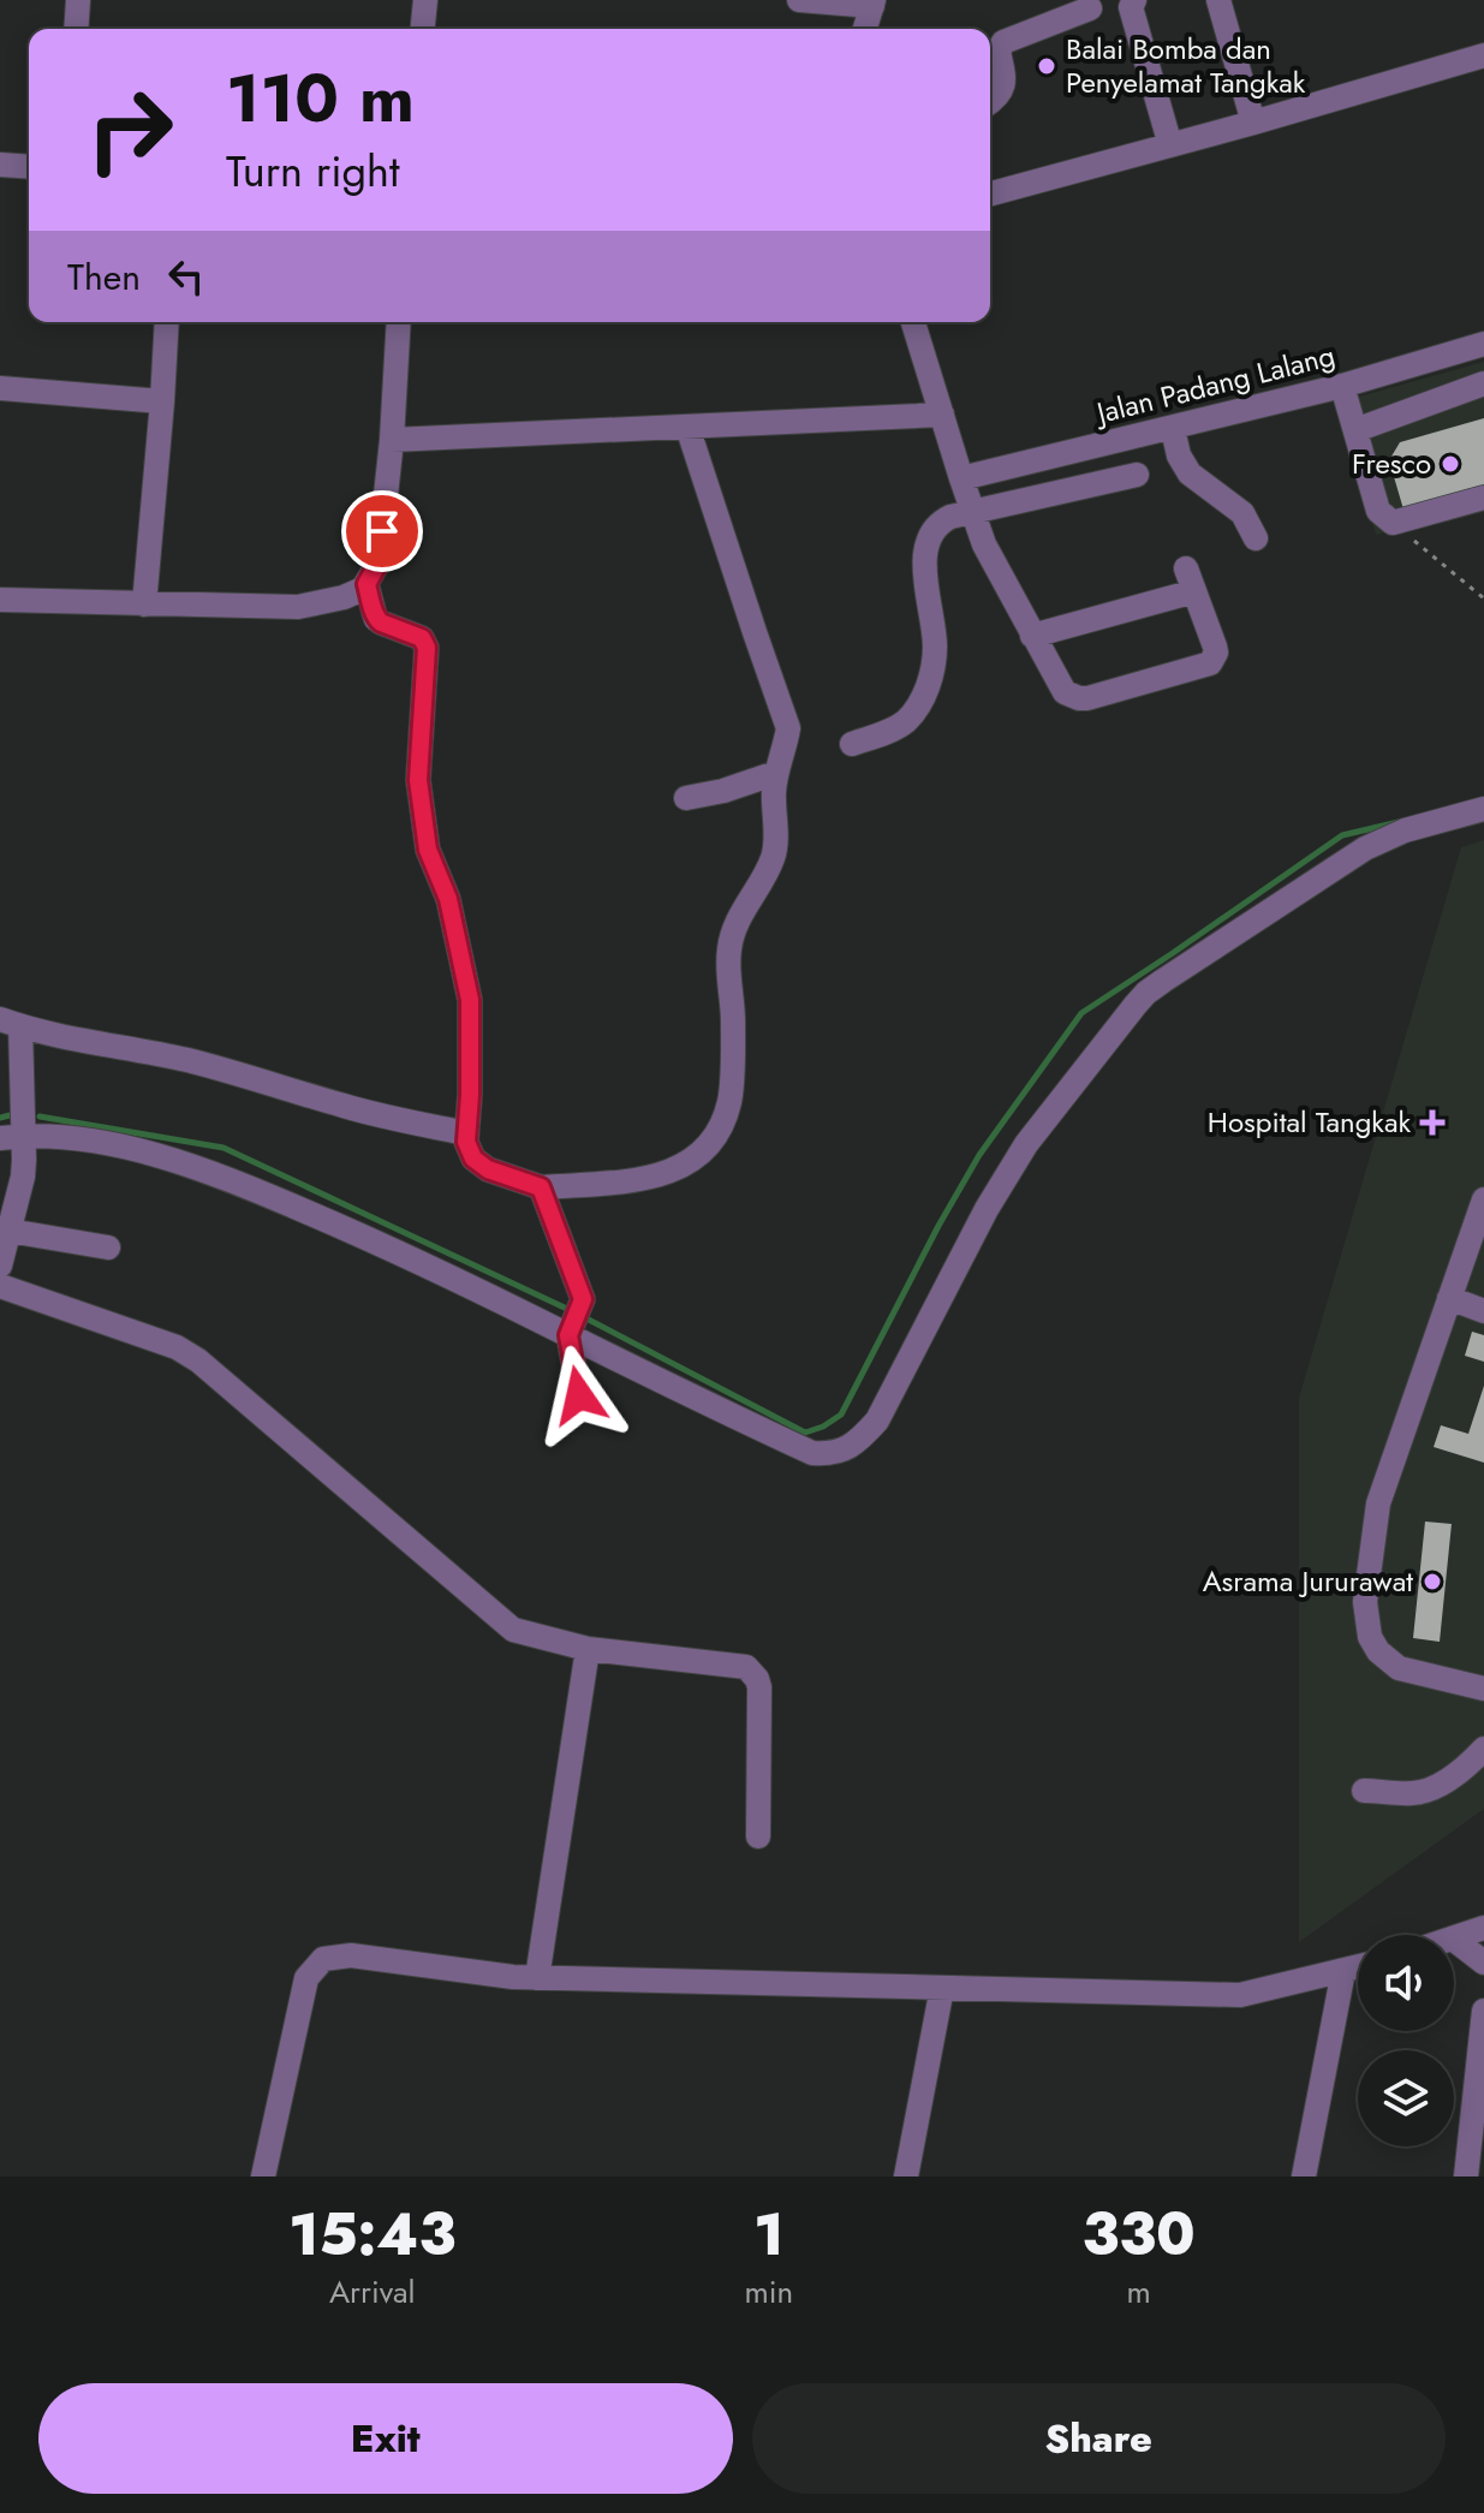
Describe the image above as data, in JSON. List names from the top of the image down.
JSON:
{
  "streets": {
    "street": ["Jalan Padang Lalang"]
  },
  "places": {
    "other": ["Balai Bomba dan Penyelamat Tangkak", "Fresco", "Asrama Jururawat"],
    "health": ["Hospital Tangkak"]
  },
  "page": {
    "turn": ["110 m", "Turn right"],
    "then": "Then",
    "eta": [
      "15:43",
      "Arrival",
      "1",
      "min",
      "330",
      "m"
    ],
    "buttons": ["Exit", "Share"]
  }
}
